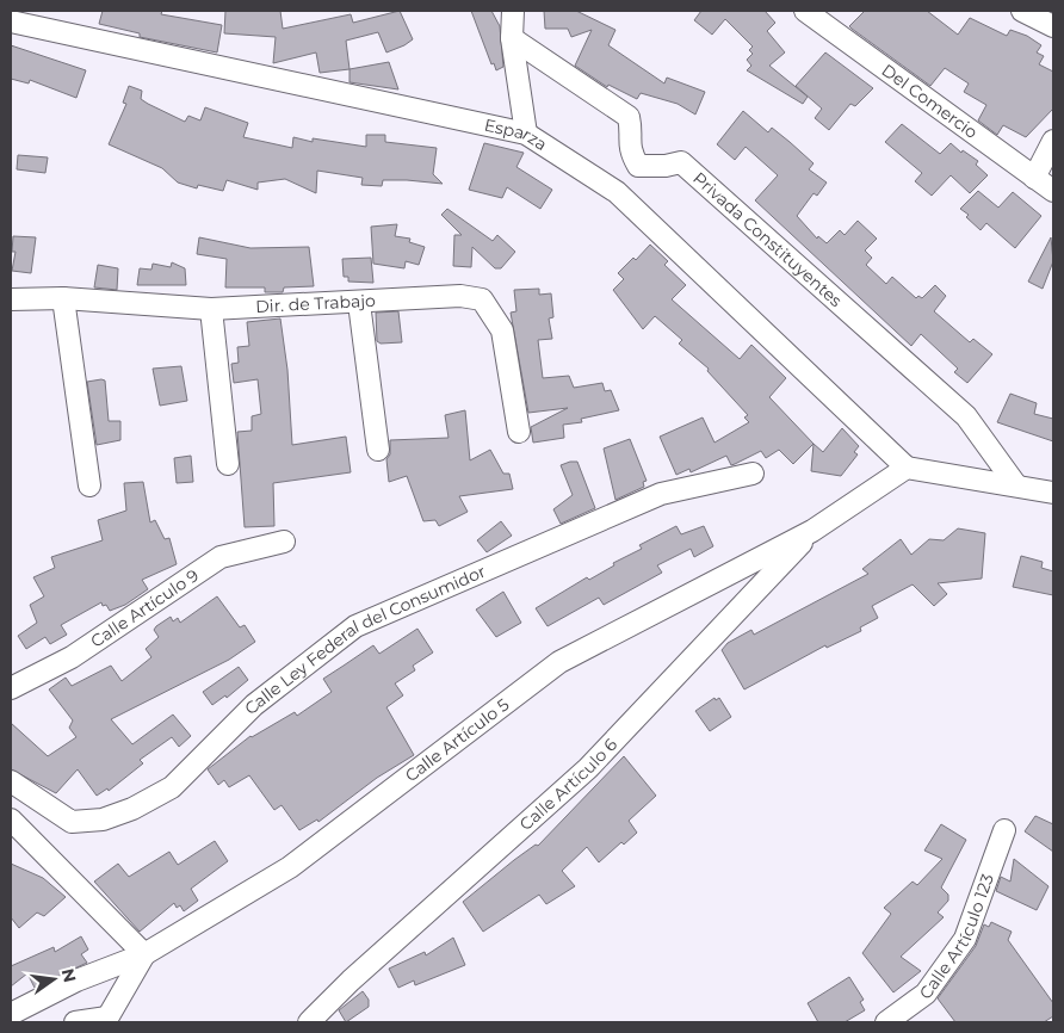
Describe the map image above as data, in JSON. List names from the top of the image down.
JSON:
{
  "streets": {
    "street": [
      "Del Comercio",
      "Esparza",
      "Privada Constituyentes",
      "Dir. de Trabajo",
      "Calle Artículo 9",
      "Calle Ley Federal del Consumidor",
      "Calle Artículo 5",
      "Calle Artículo 6",
      "Calle Artículo 123"
    ]
  },
  "crossings": [
    ["Esparza", "Calle Artículo 5"],
    ["Calle Artículo 5", "Calle Artículo 6"]
  ],
  "north": "right"
}
